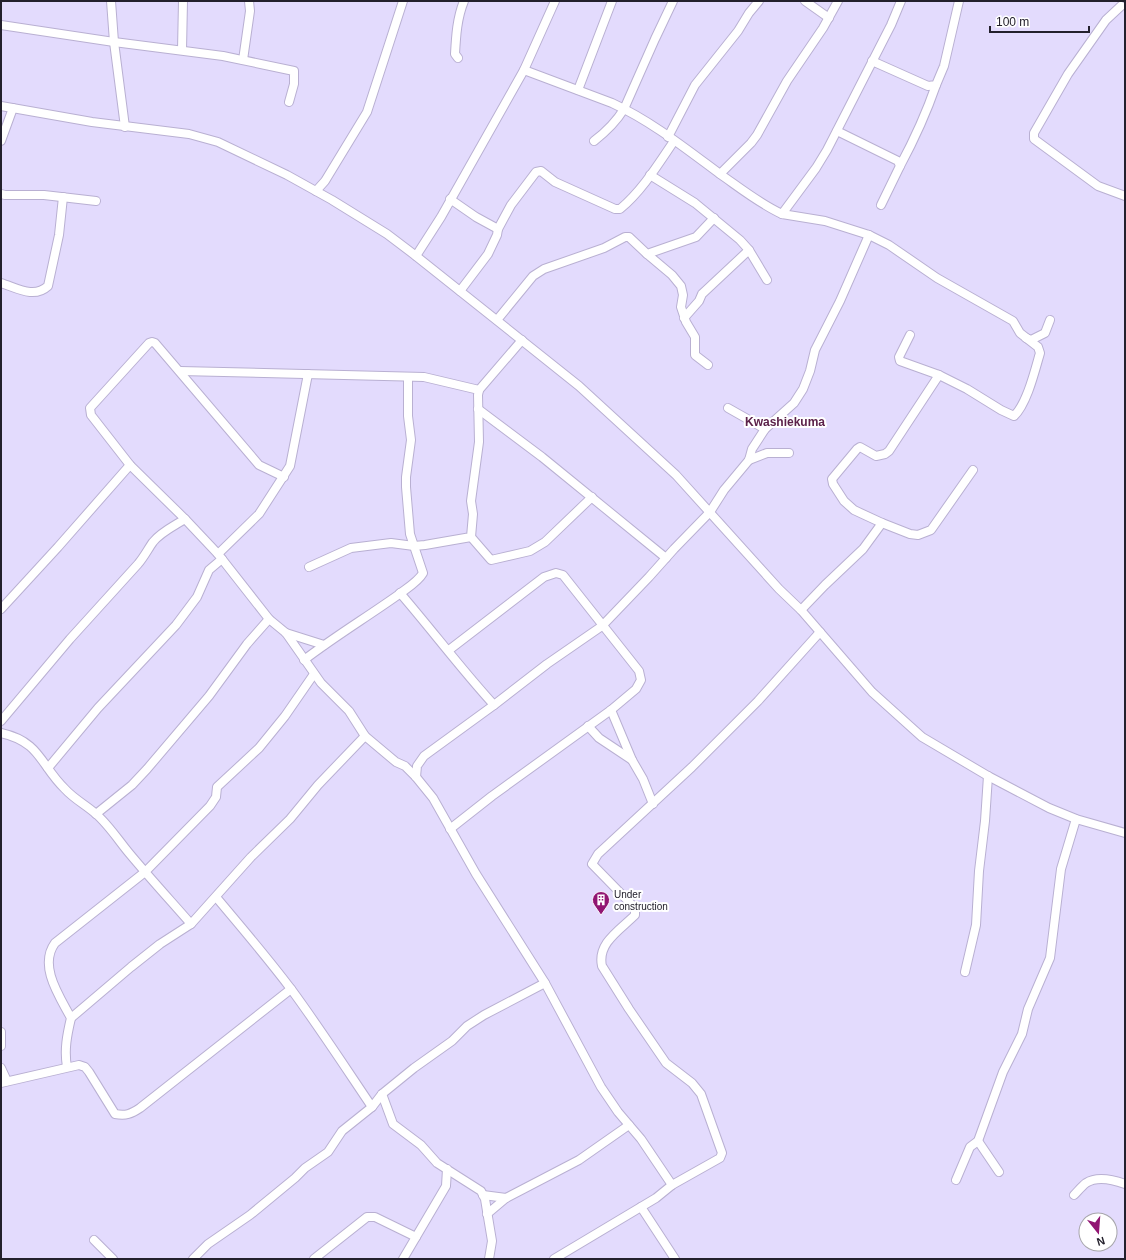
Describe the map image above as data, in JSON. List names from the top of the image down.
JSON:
{
  "districts": ["Kwashiekuma"],
  "places": {
    "building": ["Under construction"]
  },
  "scale_bar": "100 m",
  "north": "bottom"
}
